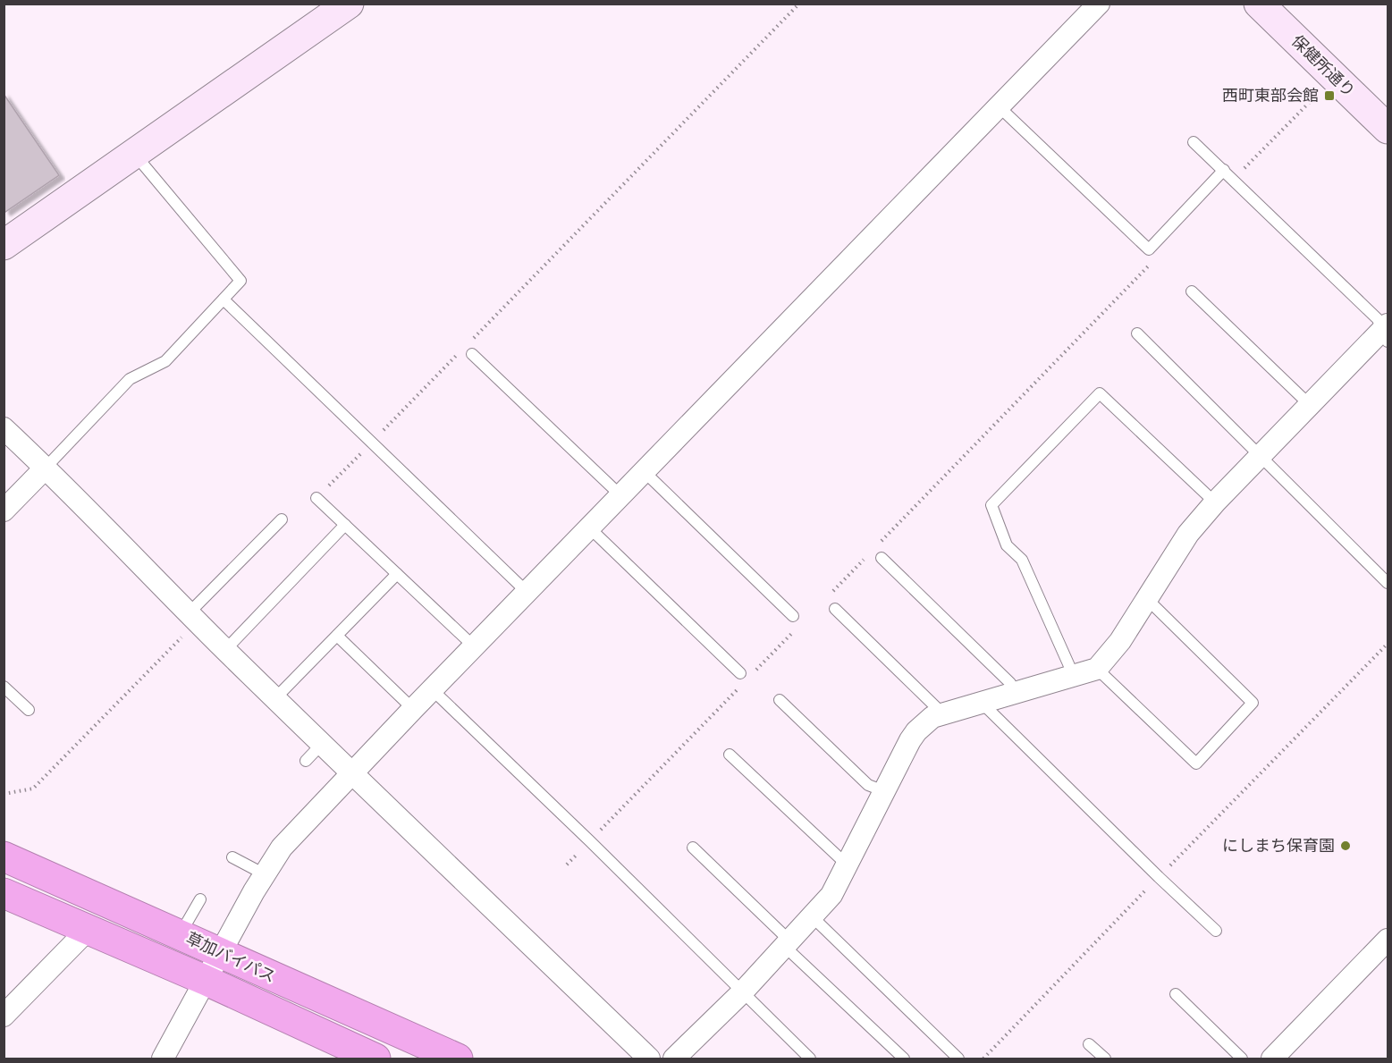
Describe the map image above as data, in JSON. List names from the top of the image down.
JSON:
{
  "streets": {
    "highway": ["草加バイパス"],
    "street": ["保健所通り"]
  },
  "places": {
    "transit": ["西町東部会館"],
    "other": ["にしまち保育園"]
  }
}
